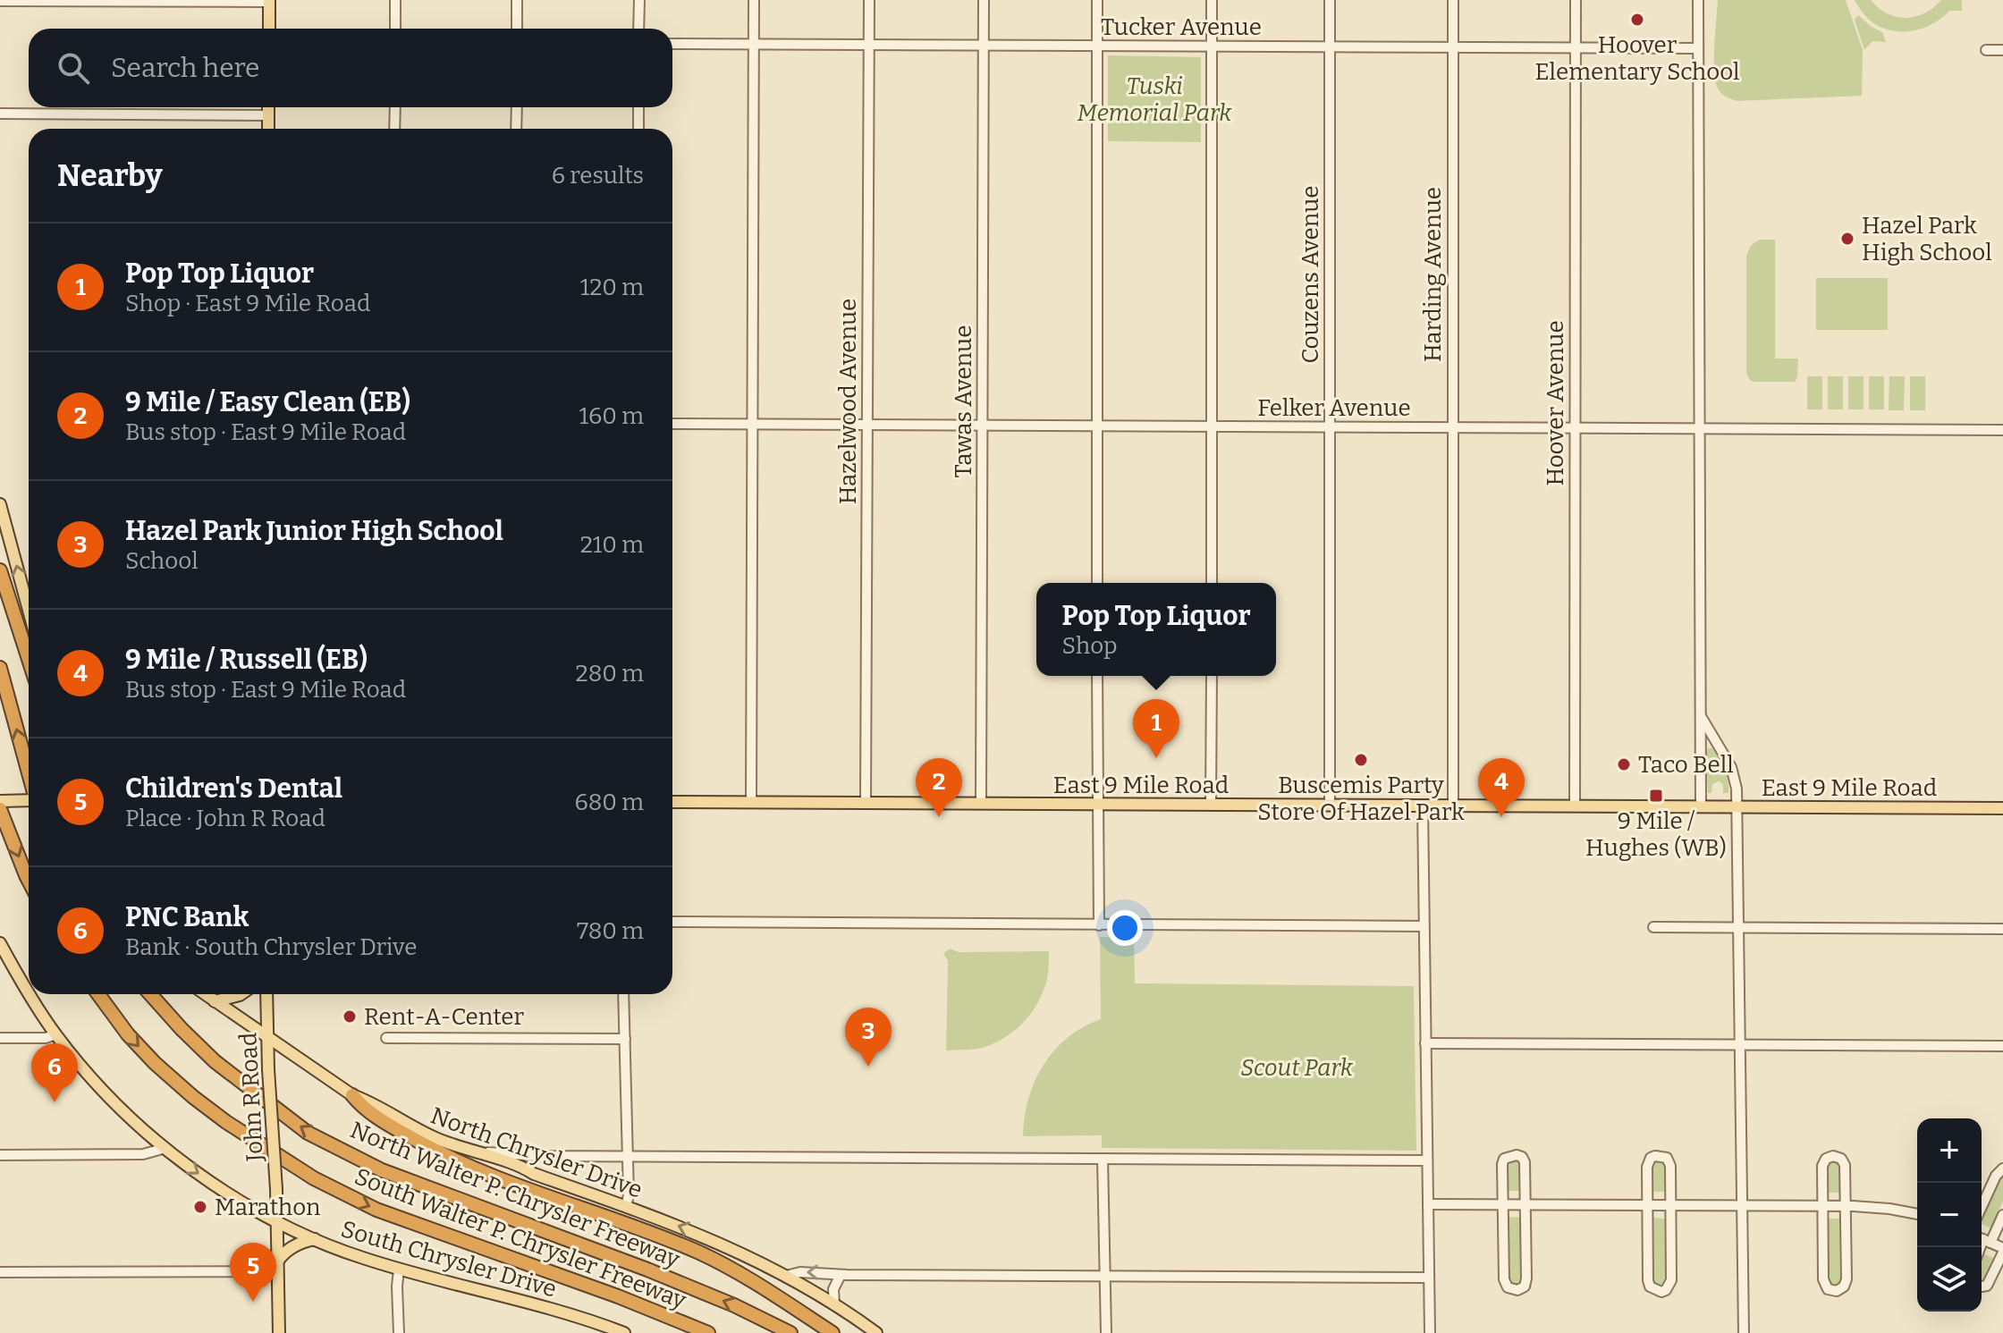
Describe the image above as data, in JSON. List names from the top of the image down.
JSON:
{
  "streets": {
    "highway": ["North Walter P. Chrysler Freeway", "South Walter P. Chrysler Freeway"],
    "main road": [
      "East 9 Mile Road",
      "John R Road",
      "North Chrysler Drive",
      "South Chrysler Drive"
    ],
    "street": [
      "Tucker Avenue",
      "Couzens Avenue",
      "Harding Avenue",
      "Hazelwood Avenue",
      "Tawas Avenue",
      "Hoover Avenue",
      "Felker Avenue"
    ]
  },
  "crossings": [
    ["Tucker Avenue", "Couzens Avenue"],
    ["Tucker Avenue", "Harding Avenue"],
    ["Tucker Avenue", "Hazelwood Avenue"],
    ["Tucker Avenue", "Tawas Avenue"],
    ["Tucker Avenue", "Hoover Avenue"],
    ["Couzens Avenue", "Felker Avenue"],
    ["Couzens Avenue", "East 9 Mile Road"],
    ["Harding Avenue", "Felker Avenue"],
    ["Harding Avenue", "East 9 Mile Road"],
    ["Hazelwood Avenue", "Felker Avenue"],
    ["Hazelwood Avenue", "East 9 Mile Road"],
    ["Tawas Avenue", "Felker Avenue"],
    ["Tawas Avenue", "East 9 Mile Road"],
    ["Hoover Avenue", "Felker Avenue"],
    ["Hoover Avenue", "East 9 Mile Road"],
    ["John R Road", "North Chrysler Drive"],
    ["John R Road", "South Chrysler Drive"]
  ],
  "parks": ["Tuski Memorial Park", "Scout Park"],
  "places": {
    "other": [
      "Hoover Elementary School",
      "Hazel Park High School",
      "Buscemis Party Store Of Hazel Park",
      "Taco Bell",
      "Rent-A-Center",
      "Marathon"
    ],
    "transit": ["9 Mile / Hughes (WB)"]
  },
  "page": {
    "search": "Search here",
    "heading": ["Nearby", "6 results"],
    "list": [
      {
        "mark": "1",
        "name": "Pop Top Liquor",
        "note": "Shop · East 9 Mile Road",
        "value": "120 m"
      },
      {
        "mark": "2",
        "name": "9 Mile / Easy Clean (EB)",
        "note": "Bus stop · East 9 Mile Road",
        "value": "160 m"
      },
      {
        "mark": "3",
        "name": "Hazel Park Junior High School",
        "note": "School",
        "value": "210 m"
      },
      {
        "mark": "4",
        "name": "9 Mile / Russell (EB)",
        "note": "Bus stop · East 9 Mile Road",
        "value": "280 m"
      },
      {
        "mark": "5",
        "name": "Children's Dental",
        "note": "Place · John R Road",
        "value": "680 m"
      },
      {
        "mark": "6",
        "name": "PNC Bank",
        "note": "Bank · South Chrysler Drive",
        "value": "780 m"
      }
    ],
    "popup": ["Pop Top Liquor", "Shop"],
    "pins": [
      "1",
      "2",
      "4",
      "3",
      "6",
      "5"
    ],
    "map_buttons": ["+", "−"]
  }
}
